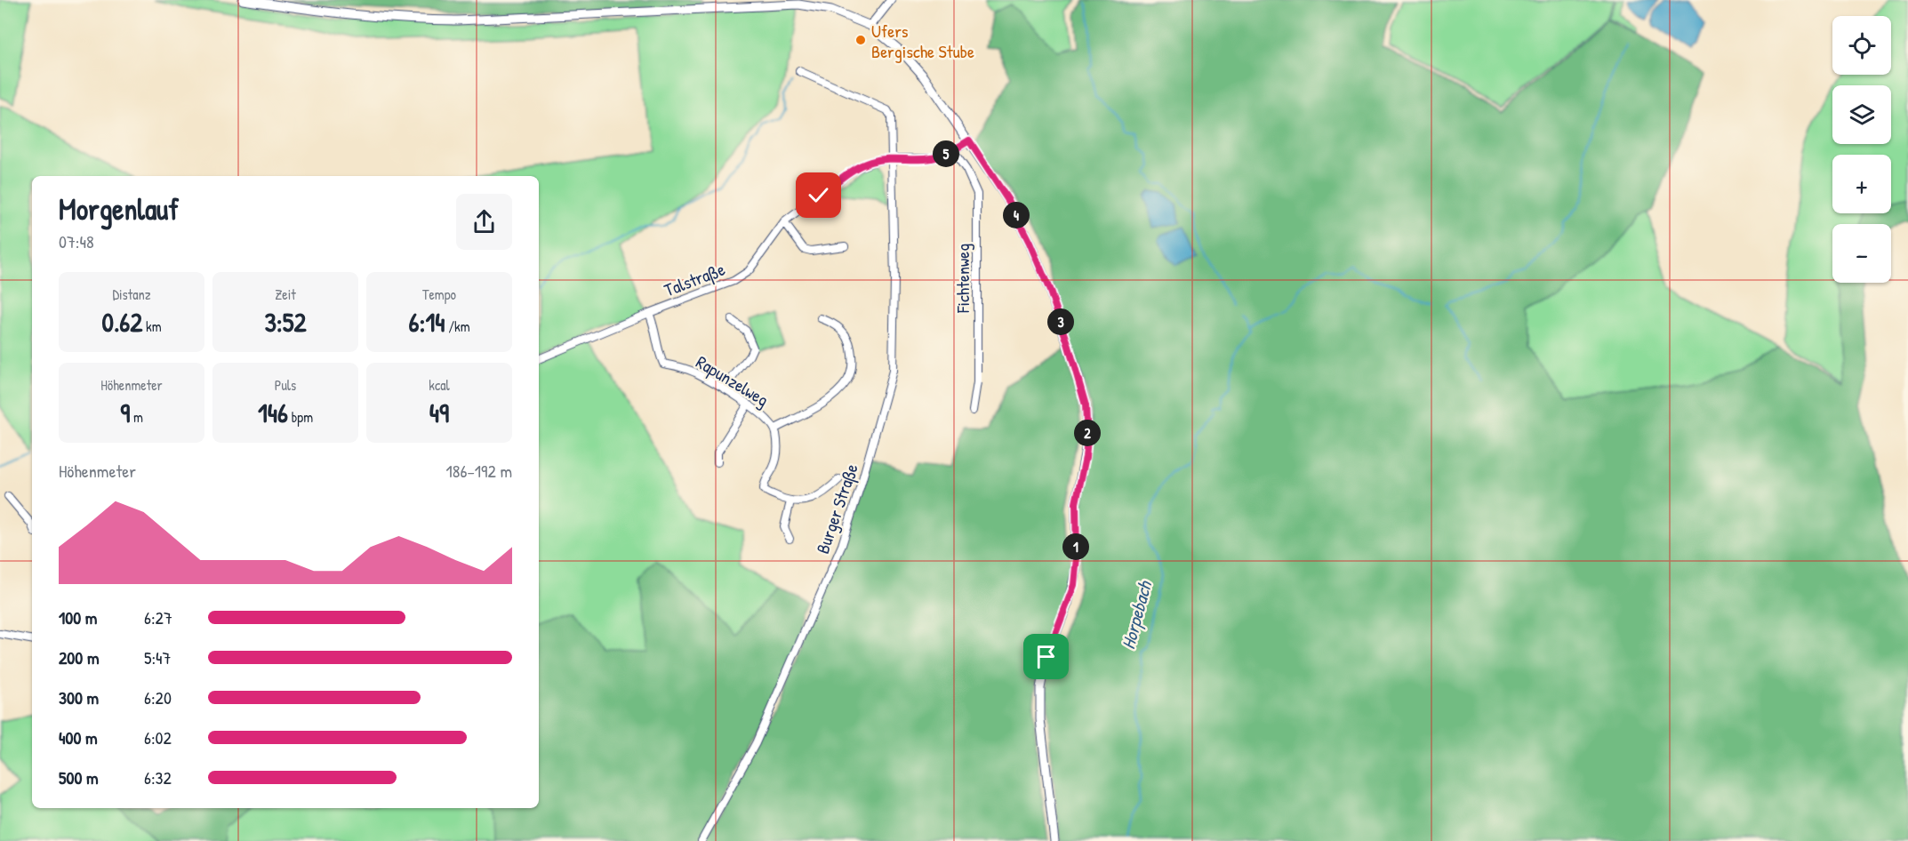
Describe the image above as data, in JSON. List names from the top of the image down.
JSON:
{
  "streets": {
    "street": [
      "Fichtenweg",
      "Talstraße",
      "Rapunzelweg",
      "Burger Straße"
    ]
  },
  "crossings": [
    ["Fichtenweg", "Talstraße"],
    ["Talstraße", "Rapunzelweg"],
    ["Talstraße", "Burger Straße"]
  ],
  "water": ["Horpebach"],
  "places": ["Ufers Bergische Stube"],
  "page": {
    "map_buttons": ["+", "−"],
    "pins": [
      "5",
      "4",
      "3",
      "2",
      "1"
    ],
    "heading": ["Morgenlauf", "07:48"],
    "stats": [
      ["Distanz", "0.62 km"],
      ["Zeit", "3:52"],
      ["Tempo", "6:14 /km"],
      ["Höhenmeter", "9 m"],
      ["Puls", "146 bpm"],
      ["kcal", "49"]
    ],
    "chart": ["Höhenmeter", "186–192 m"],
    "list": [
      {
        "name": "100 m",
        "note": "6:27"
      },
      {
        "name": "200 m",
        "note": "5:47"
      },
      {
        "name": "300 m",
        "note": "6:20"
      },
      {
        "name": "400 m",
        "note": "6:02"
      },
      {
        "name": "500 m",
        "note": "6:32"
      }
    ]
  }
}
